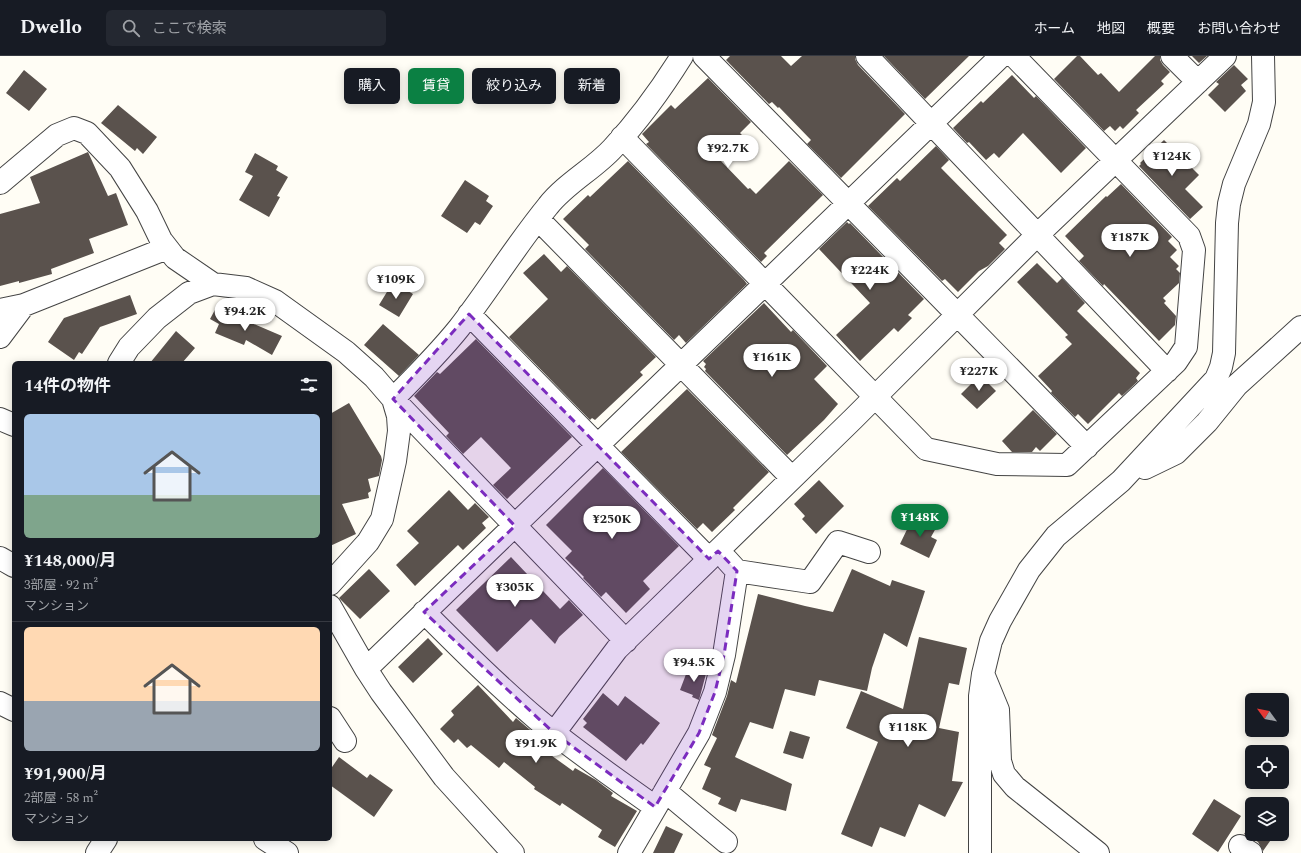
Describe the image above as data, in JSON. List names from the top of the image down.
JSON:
{
  "north": "top left",
  "page": {
    "header": "Dwello",
    "search": "ここで検索",
    "nav": [
      "ホーム",
      "地図",
      "概要",
      "お問い合わせ"
    ],
    "chip": [
      "購入",
      "賃貸",
      "絞り込み",
      "新着"
    ],
    "price": [
      "¥92.7K",
      "¥124K",
      "¥187K",
      "¥224K",
      "¥109K",
      "¥94.2K",
      "¥161K",
      "¥227K",
      "¥148K",
      "¥250K",
      "¥305K",
      "¥94.5K",
      "¥118K",
      "¥91.9K"
    ],
    "heading": "14件の物件",
    "list": [
      {
        "name": "¥148,000/月",
        "note": "3部屋 · 92 m² · マンション"
      },
      {
        "name": "¥91,900/月",
        "note": "2部屋 · 58 m² · マンション"
      }
    ]
  }
}
